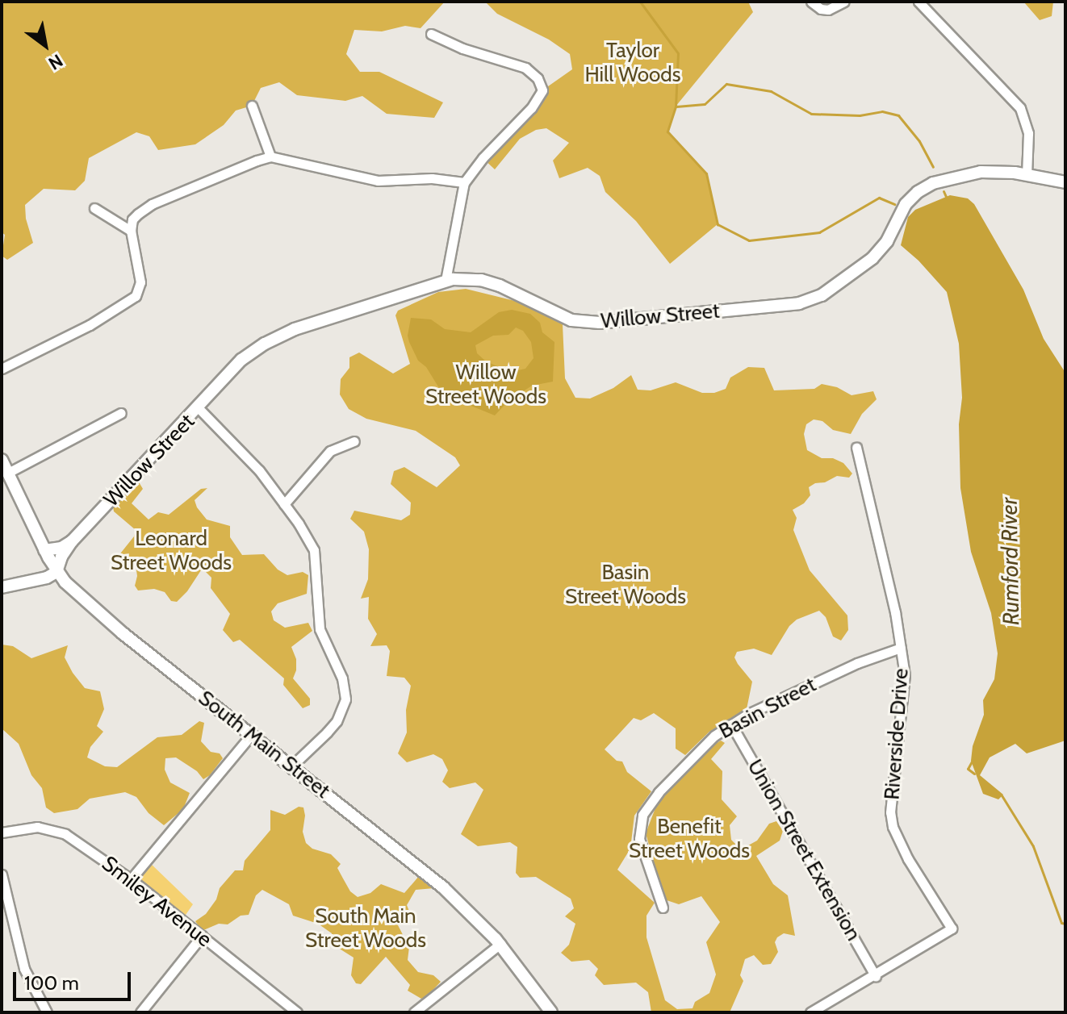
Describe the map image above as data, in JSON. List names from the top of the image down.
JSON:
{
  "streets": {
    "street": [
      "Willow Street",
      "Basin Street",
      "Riverside Drive",
      "South Main Street",
      "Union Street Extension",
      "Smiley Avenue"
    ]
  },
  "crossings": [
    ["Basin Street", "Riverside Drive"],
    ["Basin Street", "Union Street Extension"],
    ["Riverside Drive", "Union Street Extension"]
  ],
  "water": ["Rumford River"],
  "parks": [
    "Taylor Hill Woods",
    "Willow Street Woods",
    "Leonard Street Woods",
    "Basin Street Woods",
    "Benefit Street Woods",
    "South Main Street Woods"
  ],
  "scale_bar": "100 m",
  "north": "bottom right"
}
